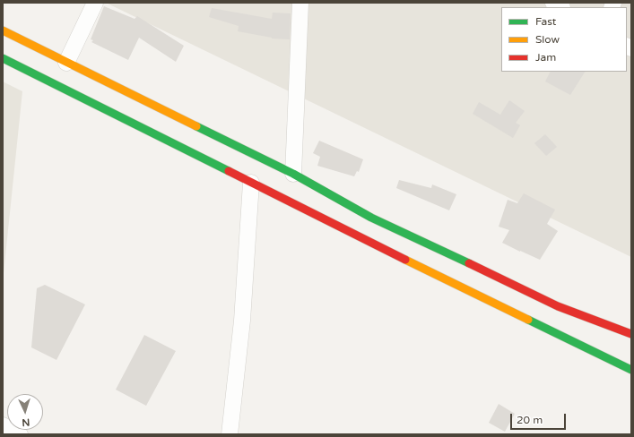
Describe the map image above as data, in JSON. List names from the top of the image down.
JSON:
{
  "legend": ["Fast", "Slow", "Jam"],
  "scale_bar": "20 m",
  "north": "bottom"
}
